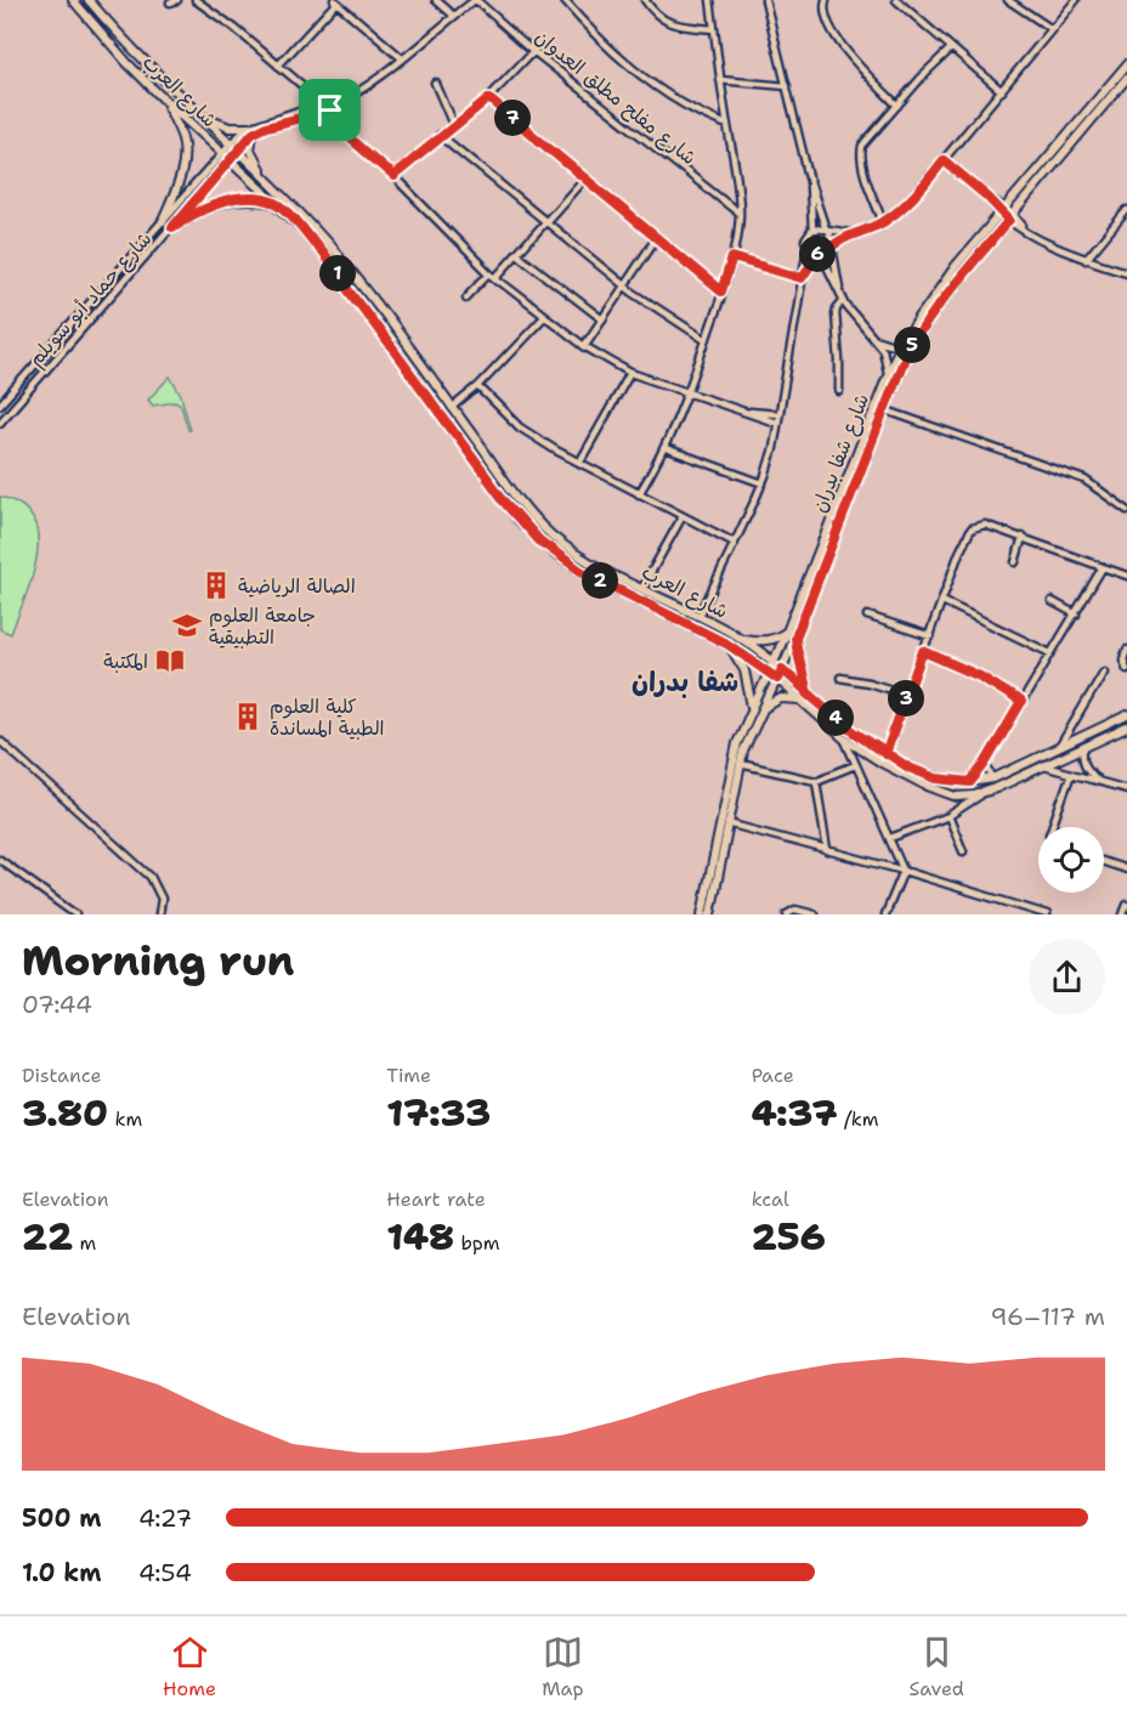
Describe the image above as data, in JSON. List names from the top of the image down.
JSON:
{
  "streets": {
    "main road": ["شارع العرب", "شارع شفا بدران"],
    "street": ["شارع مفلح مطلق العدوان", "شارع حماد أبو سويلم"]
  },
  "crossings": [
    ["شارع العرب", "شارع حماد أبو سويلم"],
    ["شارع العرب", "شارع شفا بدران"]
  ],
  "districts": ["شفا بدران"],
  "places": {
    "building": ["الصالة الرياضية", "كلية العلوم الطبية المساندة"],
    "school or university": ["جامعة العلوم التطبيقية"],
    "library": ["المكتبة"]
  },
  "page": {
    "pins": [
      "7",
      "6",
      "1",
      "5",
      "2",
      "3",
      "4"
    ],
    "heading": ["Morning run", "07:44"],
    "stats": [
      ["Distance", "3.80 km"],
      ["Time", "17:33"],
      ["Pace", "4:37 /km"],
      ["Elevation", "22 m"],
      ["Heart rate", "148 bpm"],
      ["kcal", "256"]
    ],
    "chart": ["Elevation", "96–117 m"],
    "list": [
      {
        "name": "500 m",
        "note": "4:27"
      },
      {
        "name": "1.0 km",
        "note": "4:54"
      }
    ],
    "tabs": ["Home", "Map", "Saved"]
  }
}
